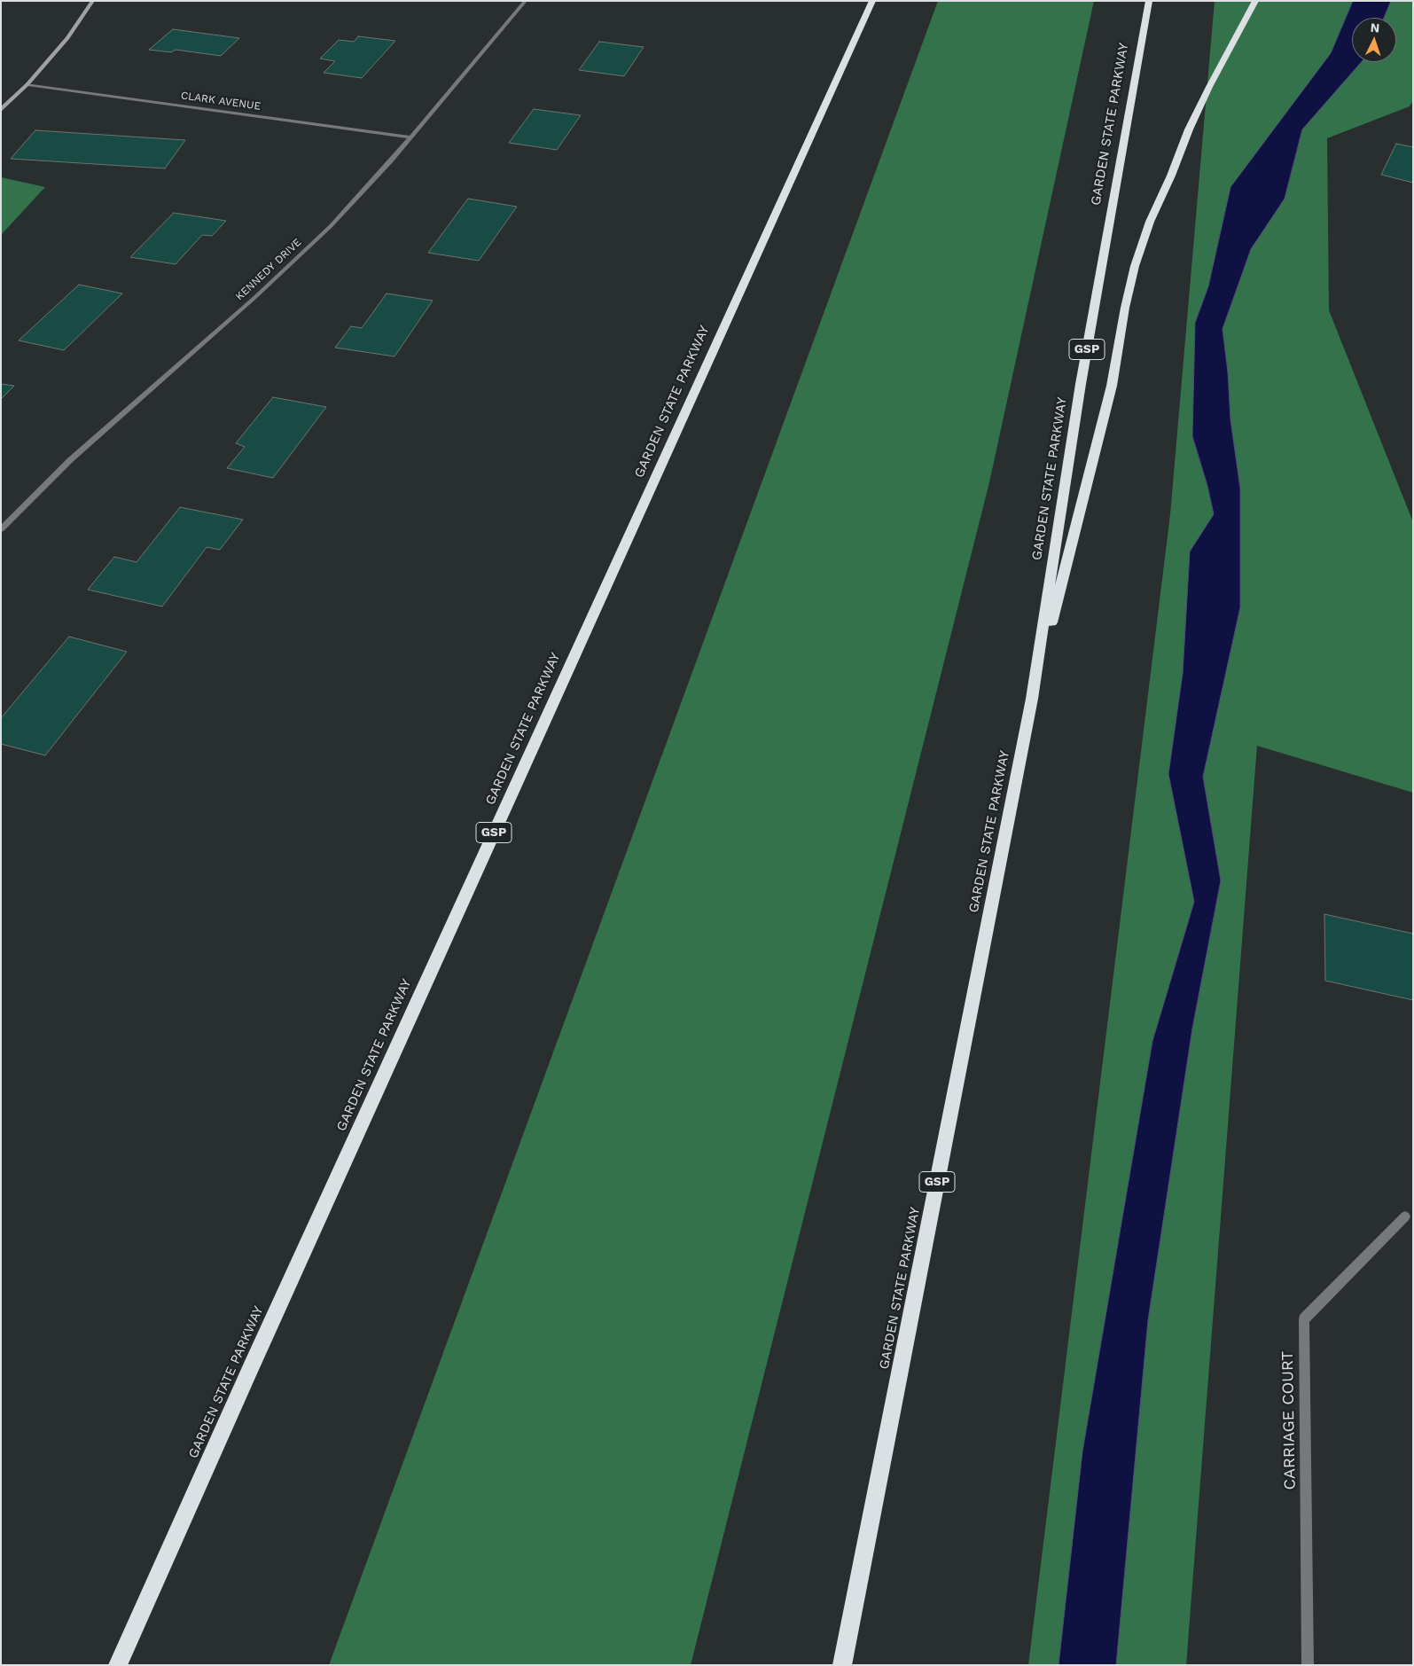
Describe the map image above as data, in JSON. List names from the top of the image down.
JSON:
{
  "streets": {
    "highway": ["GARDEN STATE PARKWAY", "GSP"],
    "street": ["CLARK AVENUE", "KENNEDY DRIVE", "CARRIAGE COURT"]
  },
  "crossings": [
    ["CLARK AVENUE", "KENNEDY DRIVE"]
  ],
  "north": "top"
}
